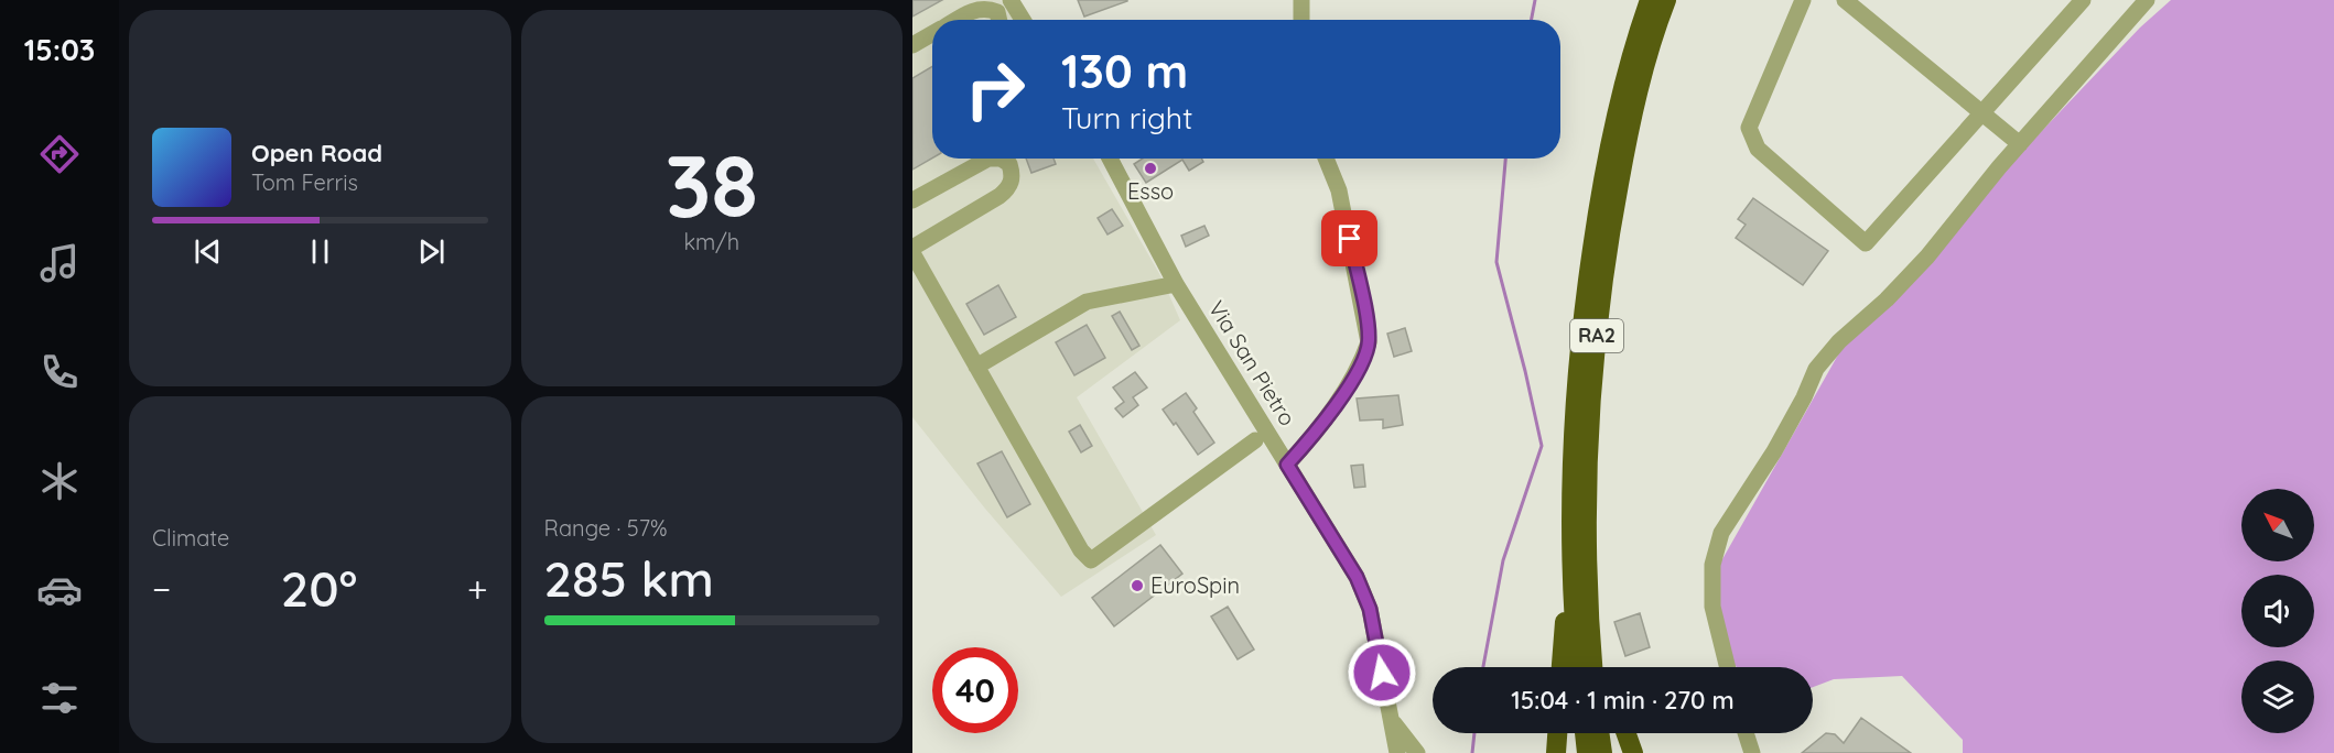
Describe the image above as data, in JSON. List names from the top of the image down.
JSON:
{
  "streets": {
    "highway": ["RA2"],
    "street": ["Via San Pietro"]
  },
  "places": ["Esso", "EuroSpin"],
  "north": "top left",
  "page": {
    "tabs": "15:03",
    "tile": [
      ["38", "km/h"],
      "Climate",
      ["Range · 57%", "285 km"]
    ],
    "turn": ["130 m", "Turn right"],
    "song": ["Open Road", "Tom Ferris"],
    "heat": ["−", "20°", "+"],
    "limit": "40",
    "trip": "15:04 · 1 min · 270 m"
  }
}
